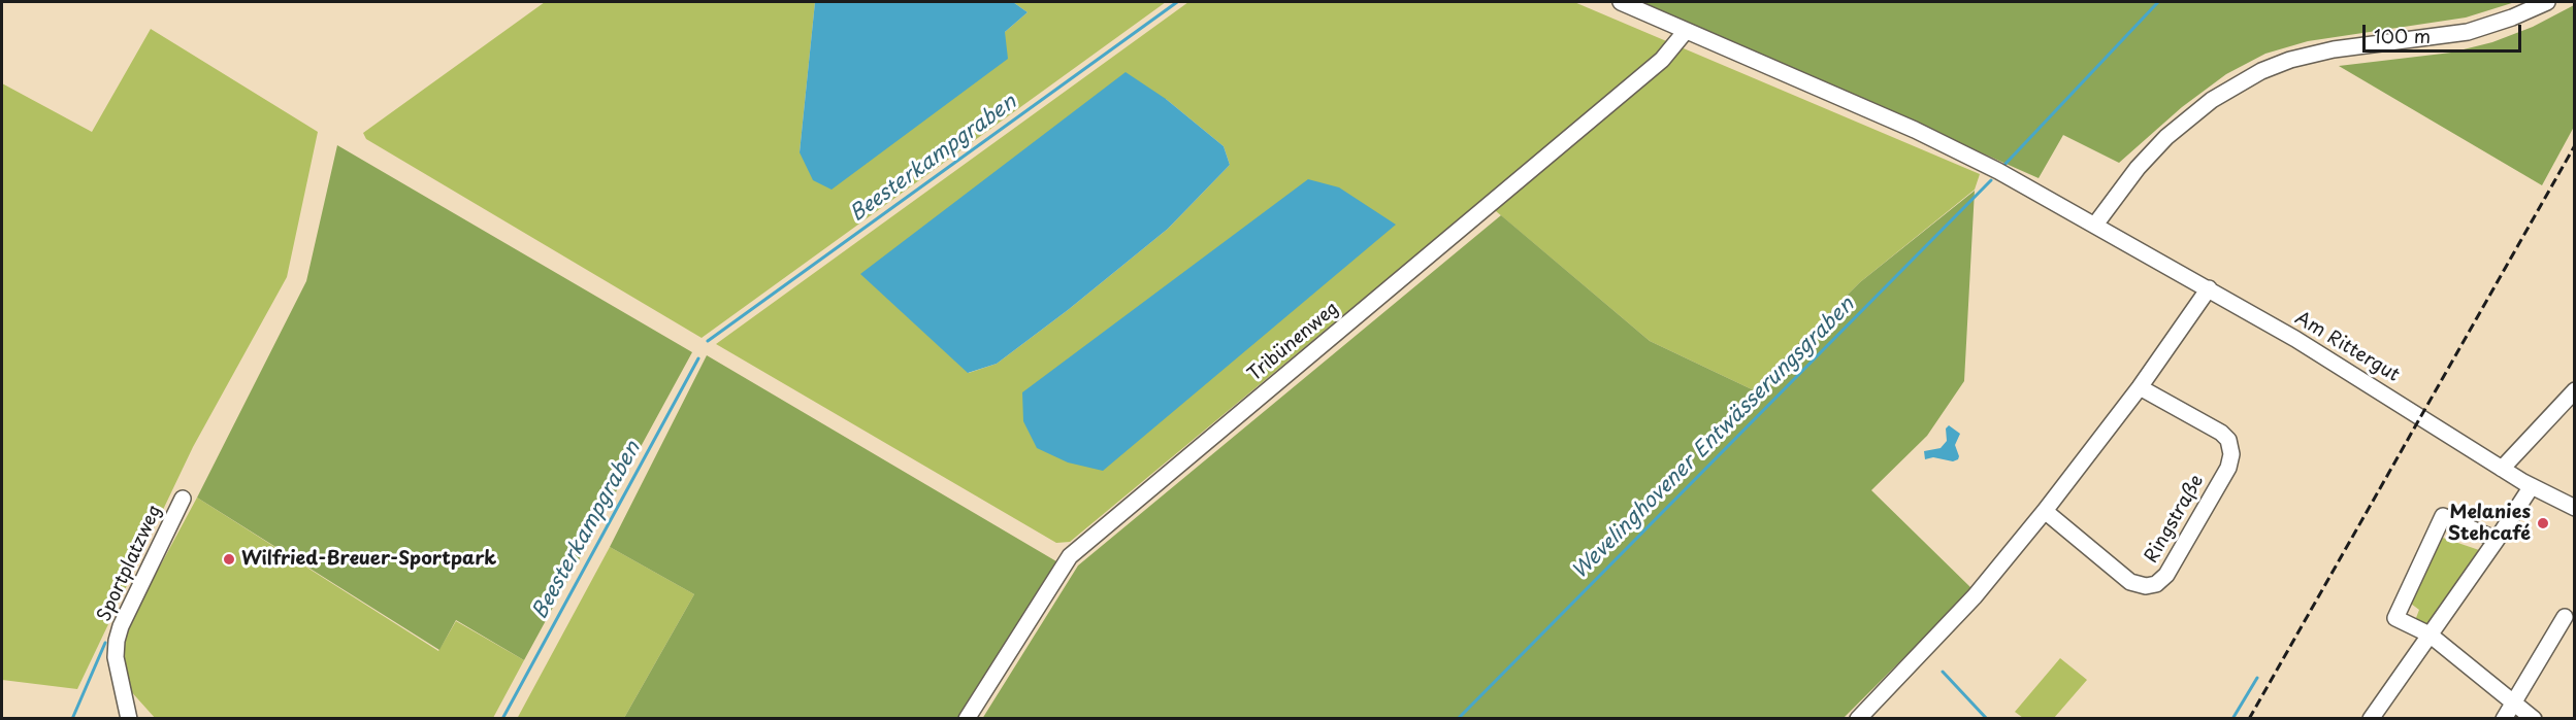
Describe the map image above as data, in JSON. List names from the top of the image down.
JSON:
{
  "streets": {
    "street": [
      "Tribünenweg",
      "Am Rittergut",
      "Ringstraße",
      "Sportplatzweg"
    ]
  },
  "crossings": [
    ["Tribünenweg", "Am Rittergut"]
  ],
  "water": ["Beesterkampgraben", "Wevelinghovener Entwässerungsgraben"],
  "places": ["Melanies Stehcafé", "Wilfried-Breuer-Sportpark"],
  "scale_bar": "100 m"
}
